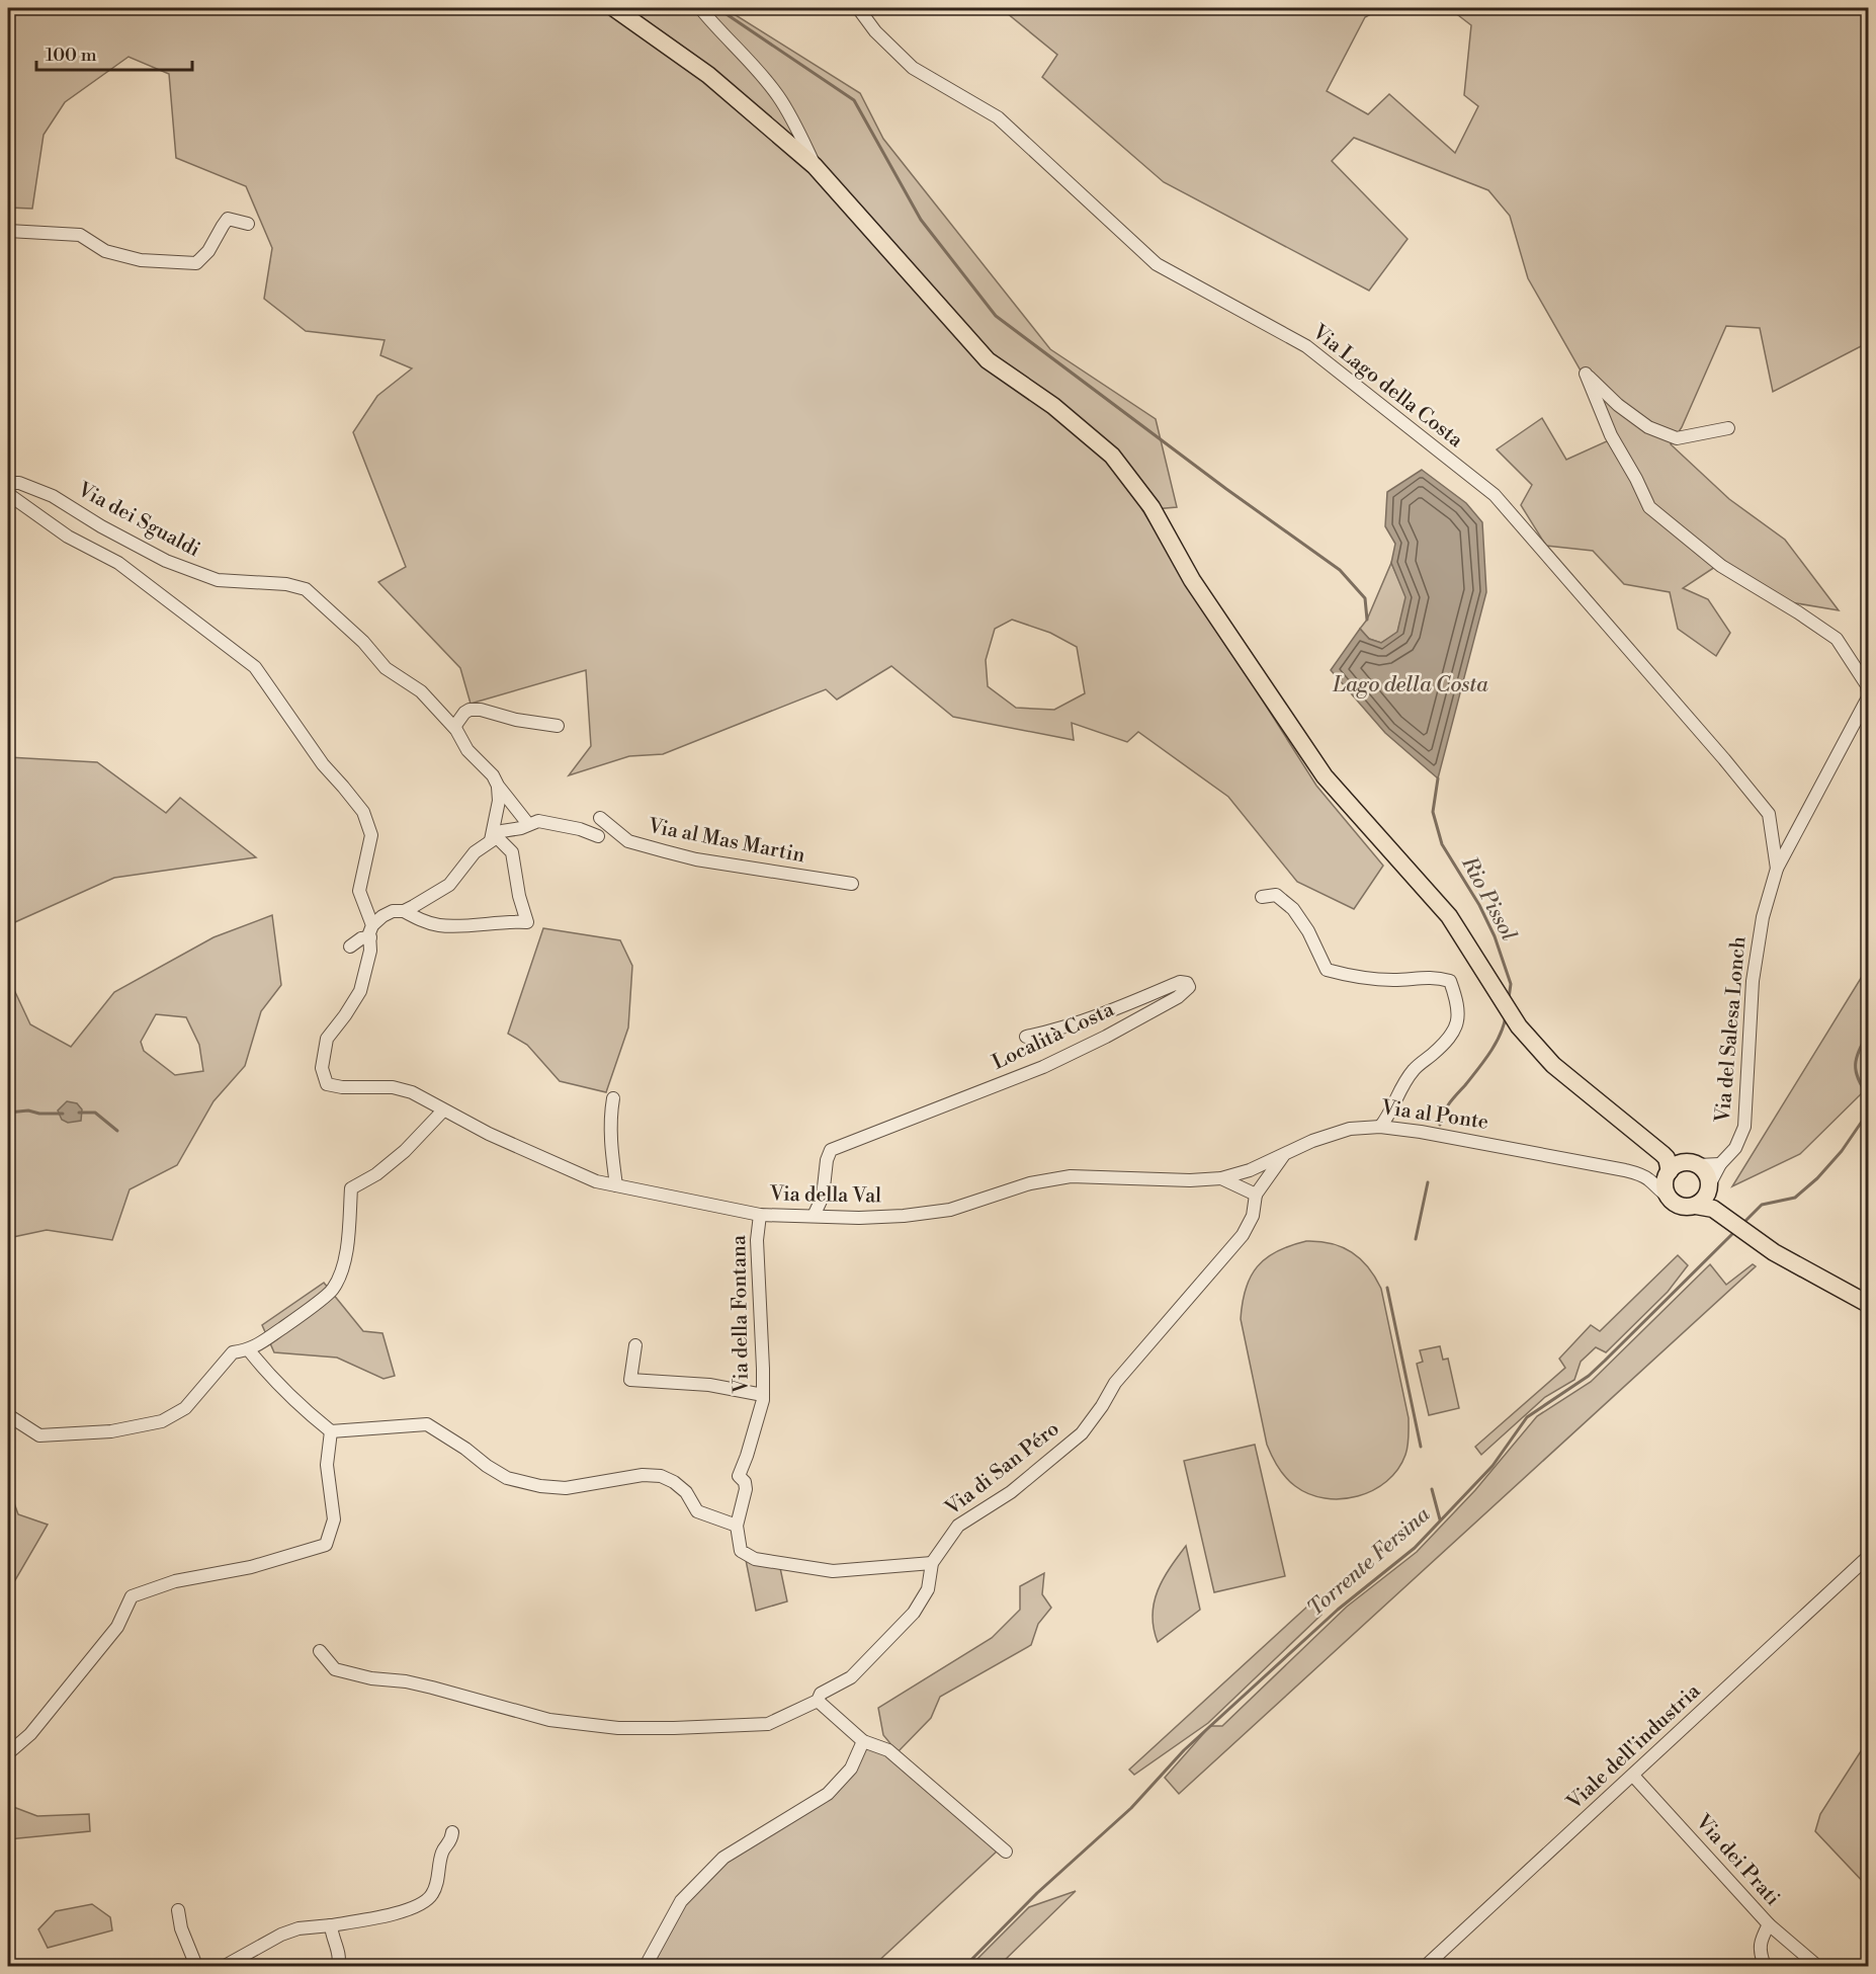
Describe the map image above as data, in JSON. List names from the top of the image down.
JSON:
{
  "streets": {
    "street": [
      "Via Lago della Costa",
      "Via dei Sgualdi",
      "Via al Mas Martin",
      "Via del Salesa Lonch",
      "Località Costa",
      "Via al Ponte",
      "Via della Val",
      "Via della Fontana",
      "Via di San Péro",
      "Viale dell'industria",
      "Via dei Prati"
    ]
  },
  "crossings": [
    ["Via Lago della Costa", "Via del Salesa Lonch"],
    ["Via del Salesa Lonch", "Via al Ponte"],
    ["Località Costa", "Via della Val"],
    ["Via al Ponte", "Via della Val"],
    ["Via della Val", "Via della Fontana"],
    ["Via della Fontana", "Via di San Péro"],
    ["Viale dell'industria", "Via dei Prati"]
  ],
  "water": ["Lago della Costa", "Rio Pissol", "Torrente Fersina"],
  "scale_bar": "100 m"
}
